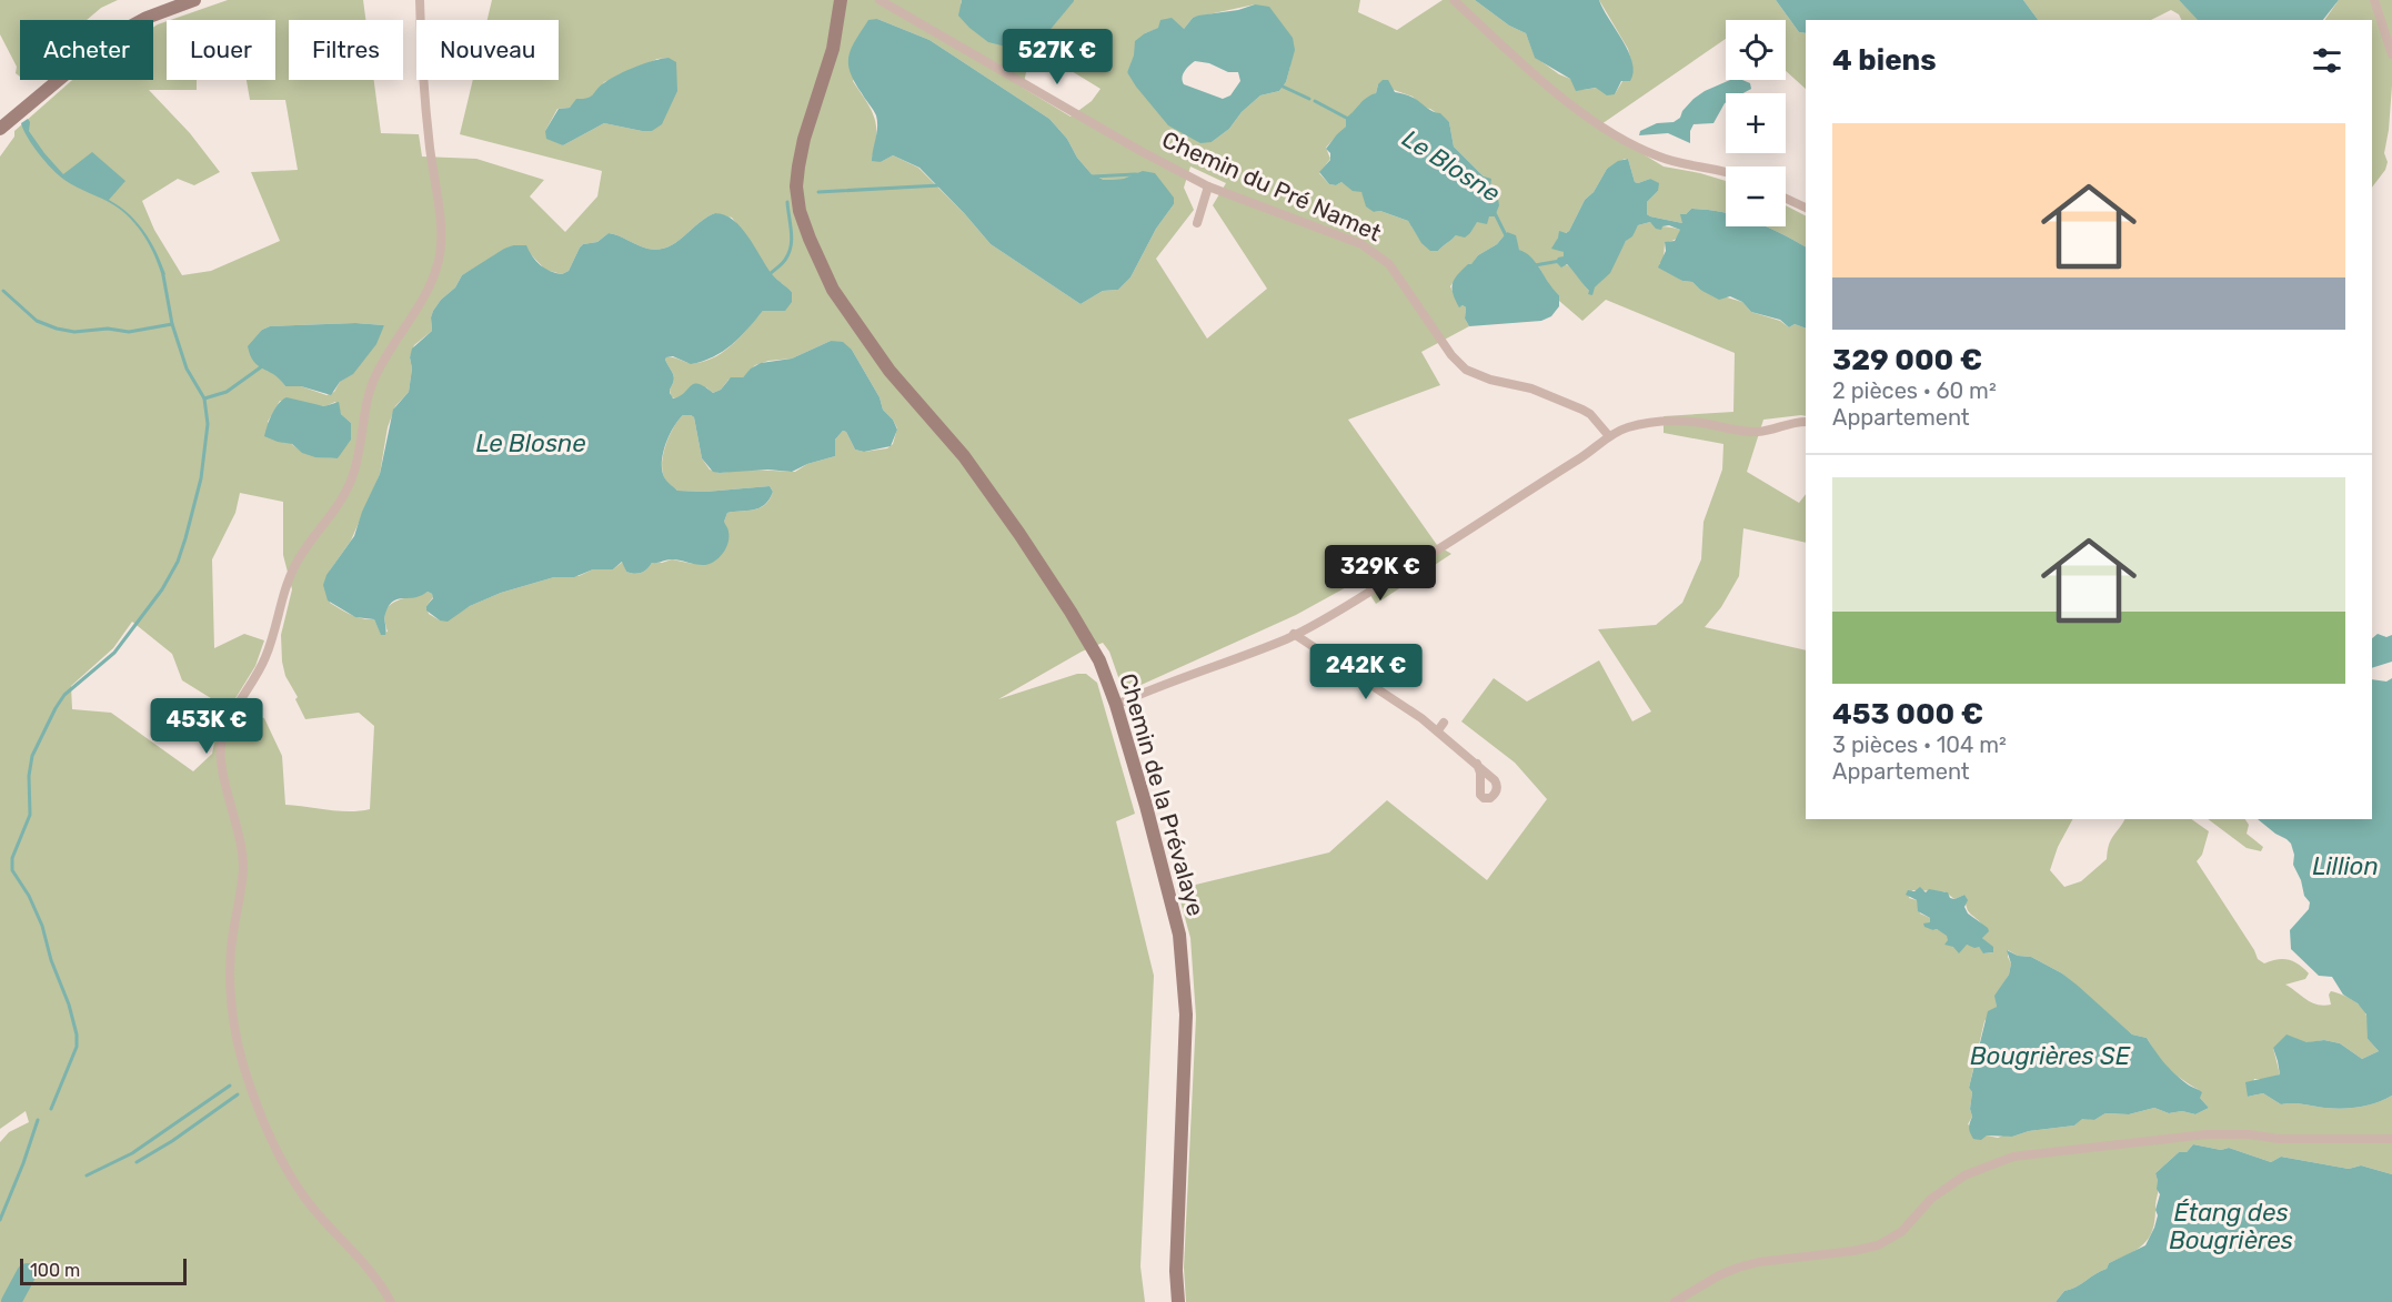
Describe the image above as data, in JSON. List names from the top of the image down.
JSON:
{
  "streets": {
    "street": ["Chemin du Pré Namet", "Chemin de la Prévalaye"]
  },
  "water": [
    "Le Blosne",
    "Lillion",
    "Bougrières SE",
    "Étang des Bougrières"
  ],
  "scale_bar": "100 m",
  "page": {
    "map_buttons": ["+", "−"],
    "chip": [
      "Acheter",
      "Louer",
      "Filtres",
      "Nouveau"
    ],
    "heading": "4 biens",
    "price": [
      "527K €",
      "329K €",
      "242K €",
      "453K €"
    ],
    "list": [
      {
        "name": "329 000 €",
        "note": "2 pièces · 60 m² · Appartement"
      },
      {
        "name": "453 000 €",
        "note": "3 pièces · 104 m² · Appartement"
      }
    ],
    "scale": "100 m"
  }
}
